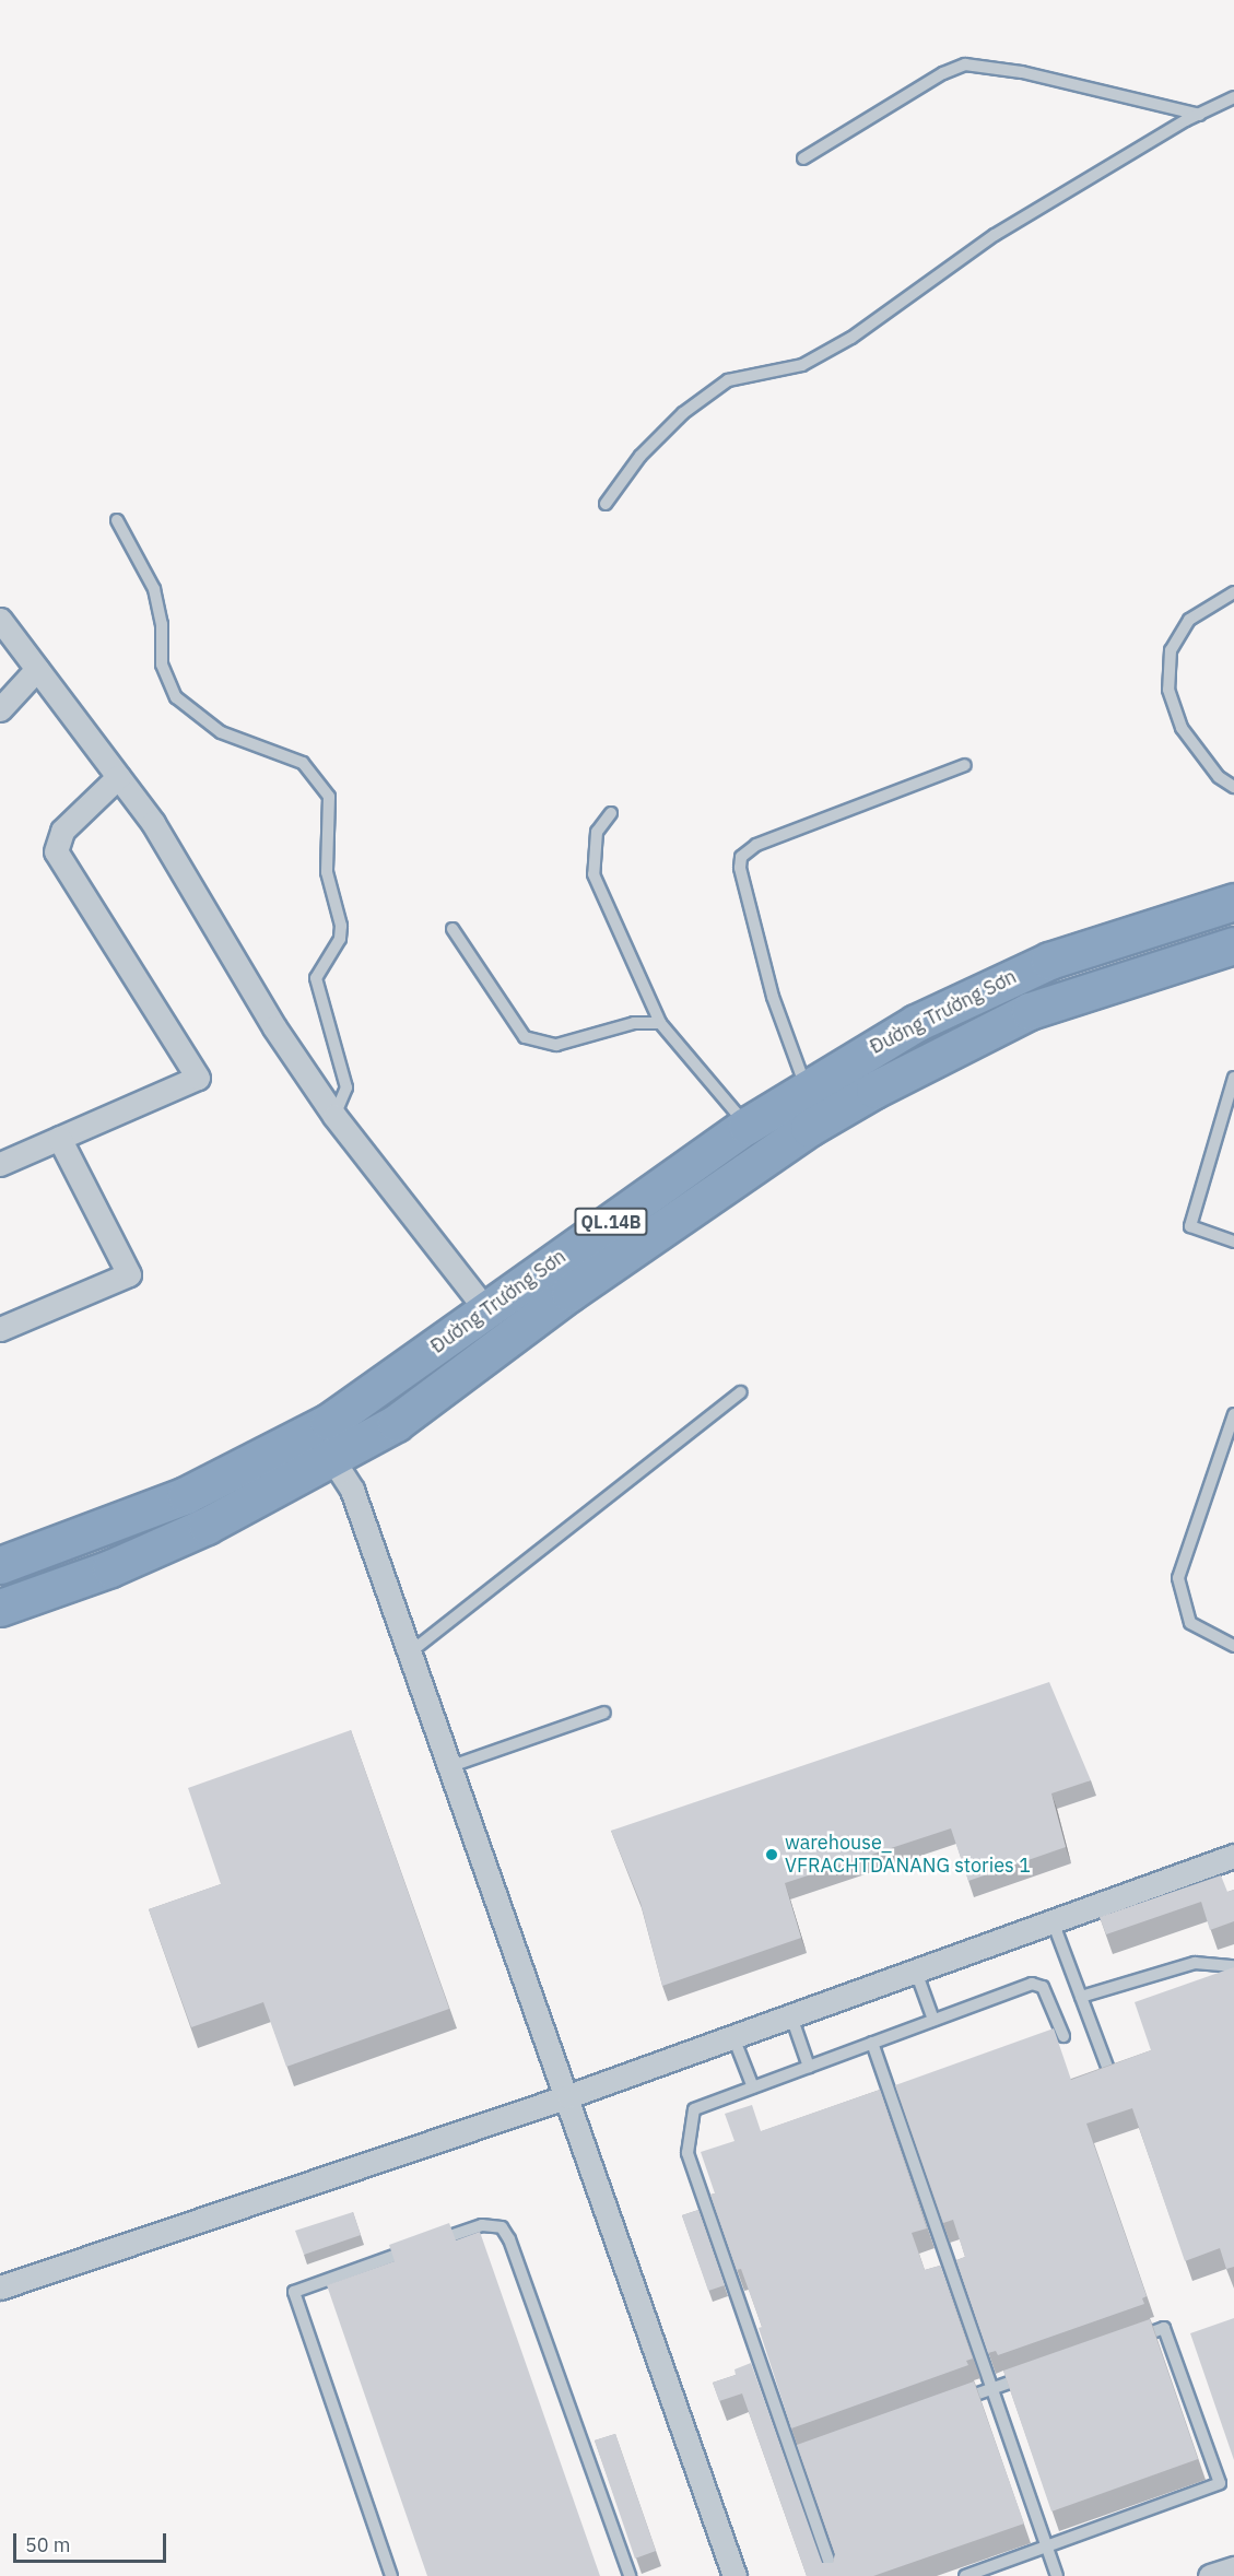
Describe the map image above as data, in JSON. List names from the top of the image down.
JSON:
{
  "streets": {
    "highway": ["Đường Trường Sơn", "QL.14B"]
  },
  "places": ["warehouse_ VFRACHTDANANG stories 1"],
  "scale_bar": "50 m"
}
